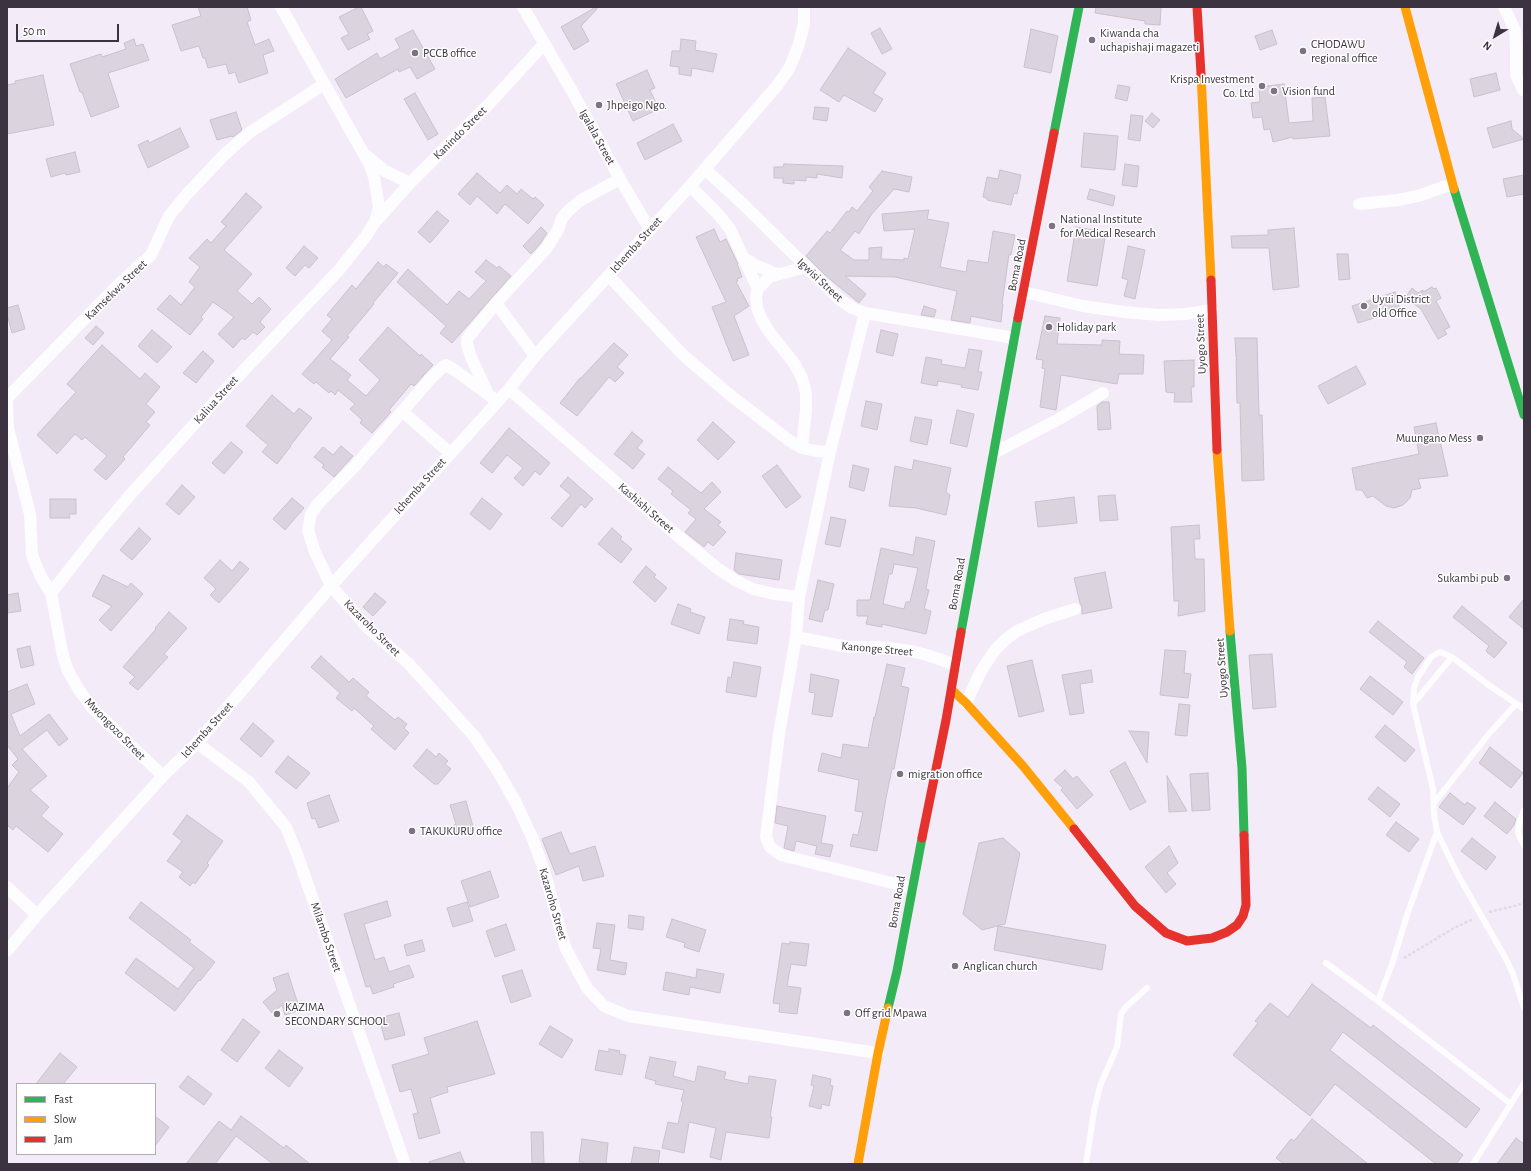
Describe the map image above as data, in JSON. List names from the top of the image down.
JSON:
{
  "streets": {
    "main road": ["Boma Road", "Uyogo Street"],
    "street": [
      "Kanindo Street",
      "Igalala Street",
      "Ichemba Street",
      "Igwisi Street",
      "Kamsekwa Street",
      "Kaliua Street",
      "Kashishi Street",
      "Kazaroho Street",
      "Kanonge Street",
      "Mwongozo Street",
      "Milambo Street"
    ]
  },
  "crossings": [
    ["Kanindo Street", "Igalala Street"],
    ["Kanindo Street", "Kaliua Street"],
    ["Igalala Street", "Ichemba Street"],
    ["Ichemba Street", "Igwisi Street"],
    ["Ichemba Street", "Kashishi Street"],
    ["Ichemba Street", "Kazaroho Street"],
    ["Ichemba Street", "Mwongozo Street"],
    ["Ichemba Street", "Milambo Street"],
    ["Boma Road", "Igwisi Street"],
    ["Boma Road", "Uyogo Street"],
    ["Boma Road", "Kazaroho Street"],
    ["Boma Road", "Kanonge Street"],
    ["Kamsekwa Street", "Mwongozo Street"],
    ["Kaliua Street", "Mwongozo Street"]
  ],
  "places": [
    "Kiwanda cha uchapishaji magazeti",
    "CHODAWU regional office",
    "PCCB office",
    "Krispa Investment Co. Ltd",
    "Vision fund",
    "Jhpeigo Ngo.",
    "National Institute for Medical Research",
    "Uyui District old Office",
    "Holiday park",
    "Muungano Mess",
    "Sukambi pub",
    "migration office",
    "TAKUKURU office",
    "Anglican church",
    "Off grid Mpawa",
    "KAZIMA SECONDARY SCHOOL"
  ],
  "legend": ["Fast", "Slow", "Jam"],
  "scale_bar": "50 m",
  "north": "bottom left"
}
